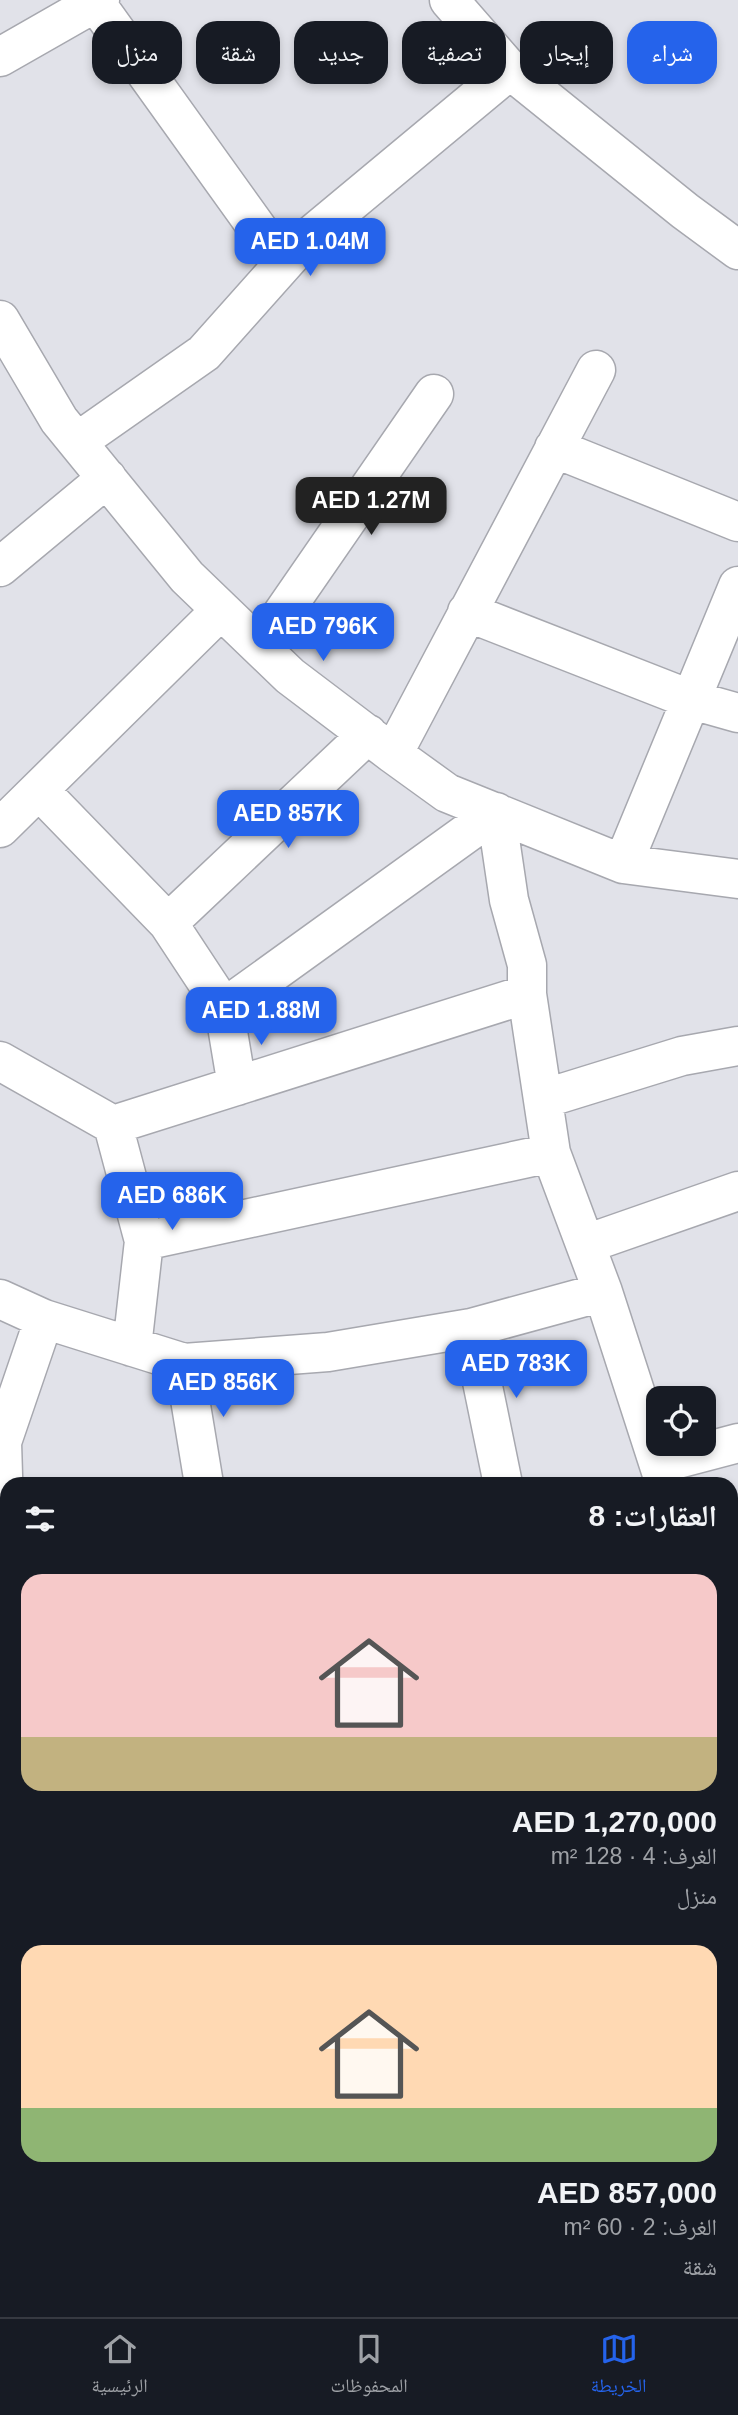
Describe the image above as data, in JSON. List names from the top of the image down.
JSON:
{
  "page": {
    "chip": [
      "شراء",
      "إيجار",
      "تصفية",
      "جديد",
      "شقة",
      "منزل"
    ],
    "price": [
      "AED 1.04M",
      "AED 1.27M",
      "AED 796K",
      "AED 857K",
      "AED 1.88M",
      "AED 686K",
      "AED 783K",
      "AED 856K"
    ],
    "heading": "العقارات: 8",
    "list": [
      {
        "name": "AED 1,270,000",
        "note": "الغرف: 4 · 128 m² · منزل"
      },
      {
        "name": "AED 857,000",
        "note": "الغرف: 2 · 60 m² · شقة"
      }
    ],
    "tabs": ["الخريطة", "المحفوظات", "الرئيسية"]
  }
}
